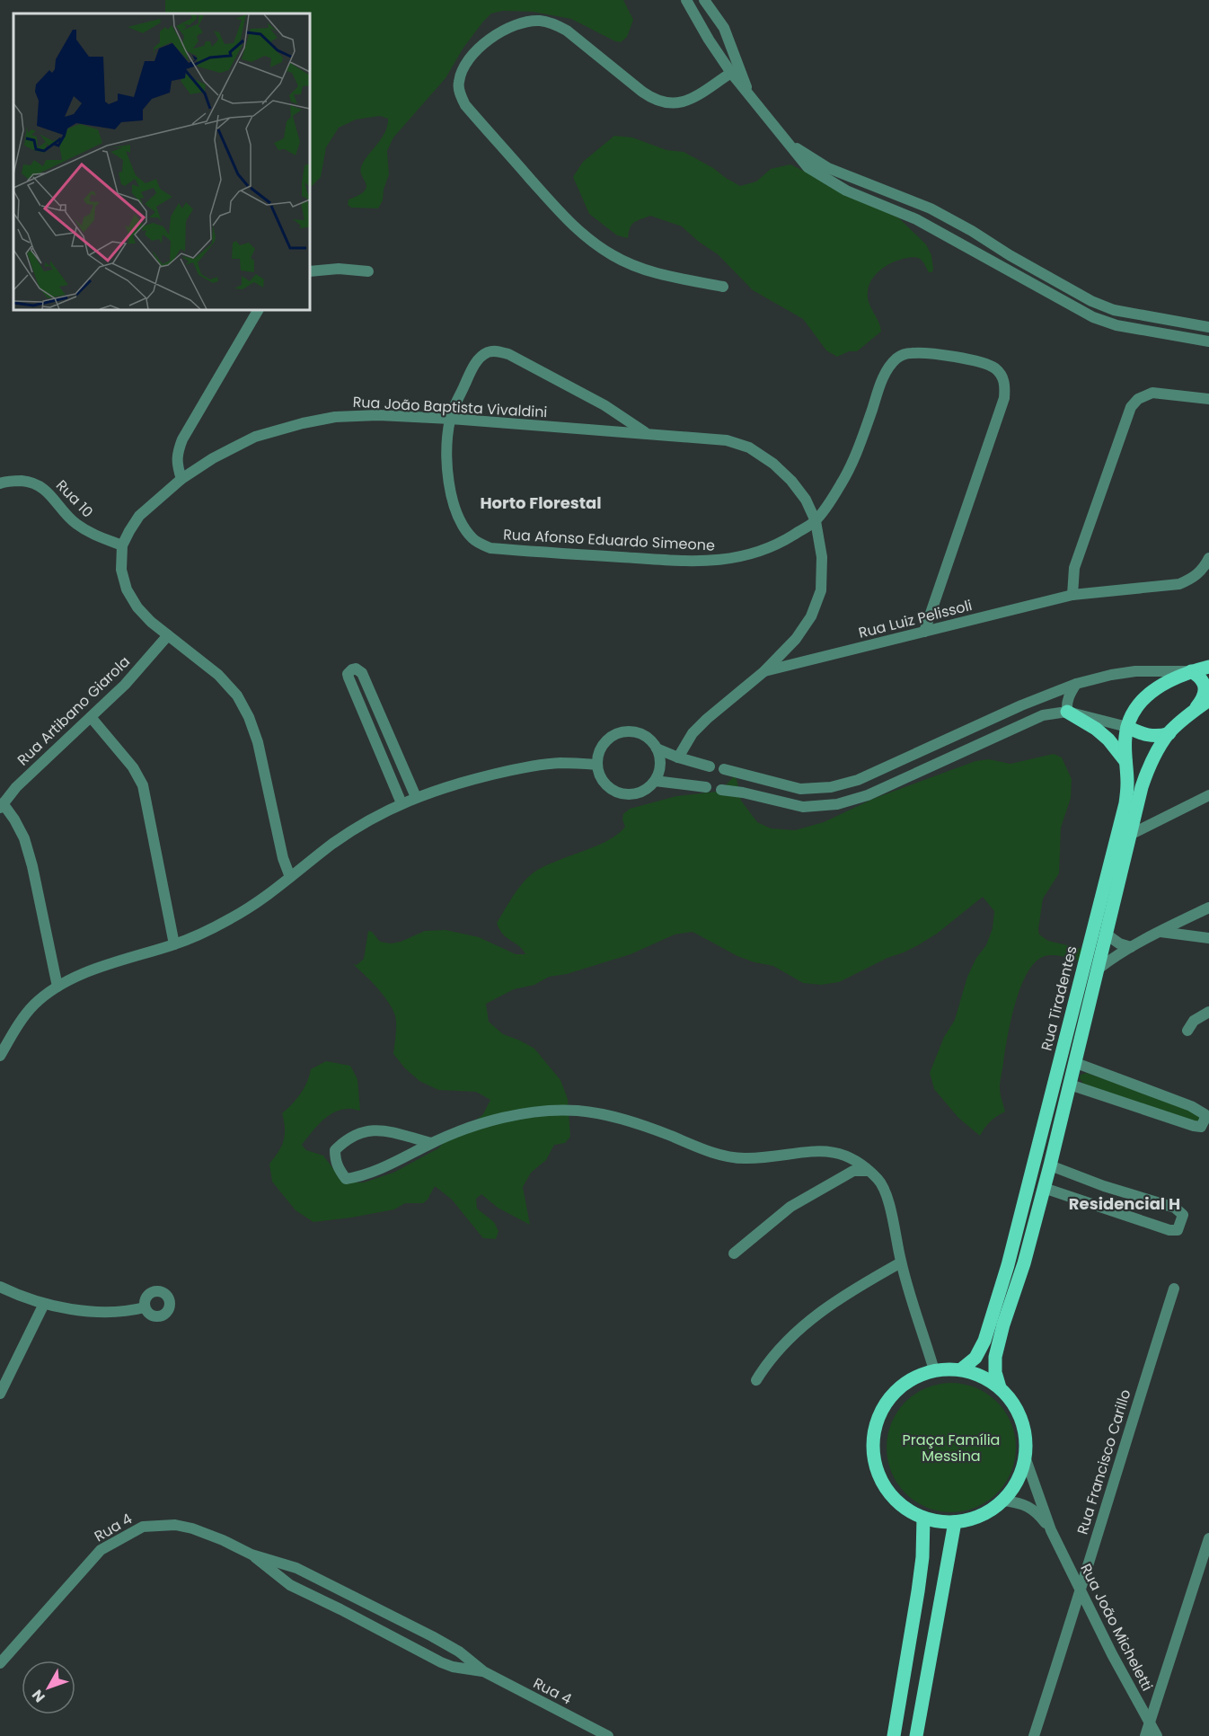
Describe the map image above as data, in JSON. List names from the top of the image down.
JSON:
{
  "streets": {
    "main road": ["Rua Tiradentes"],
    "street": [
      "Rua João Baptista Vivaldini",
      "Rua 10",
      "Rua Afonso Eduardo Simeone",
      "Rua Luiz Pelissoli",
      "Rua Artibano Giarola",
      "Rua Francisco Carillo",
      "Rua 4",
      "Rua João Micheletti"
    ]
  },
  "crossings": [
    ["Rua João Baptista Vivaldini", "Rua 10"],
    ["Rua João Baptista Vivaldini", "Rua Afonso Eduardo Simeone"],
    ["Rua João Baptista Vivaldini", "Rua Luiz Pelissoli"],
    ["Rua João Baptista Vivaldini", "Rua Artibano Giarola"],
    ["Rua Afonso Eduardo Simeone", "Rua Luiz Pelissoli"],
    ["Rua Tiradentes", "Rua João Micheletti"],
    ["Rua Francisco Carillo", "Rua João Micheletti"]
  ],
  "districts": ["Horto Florestal", "Residencial H"],
  "parks": ["Praça Família Messina"],
  "north": "bottom left"
}
